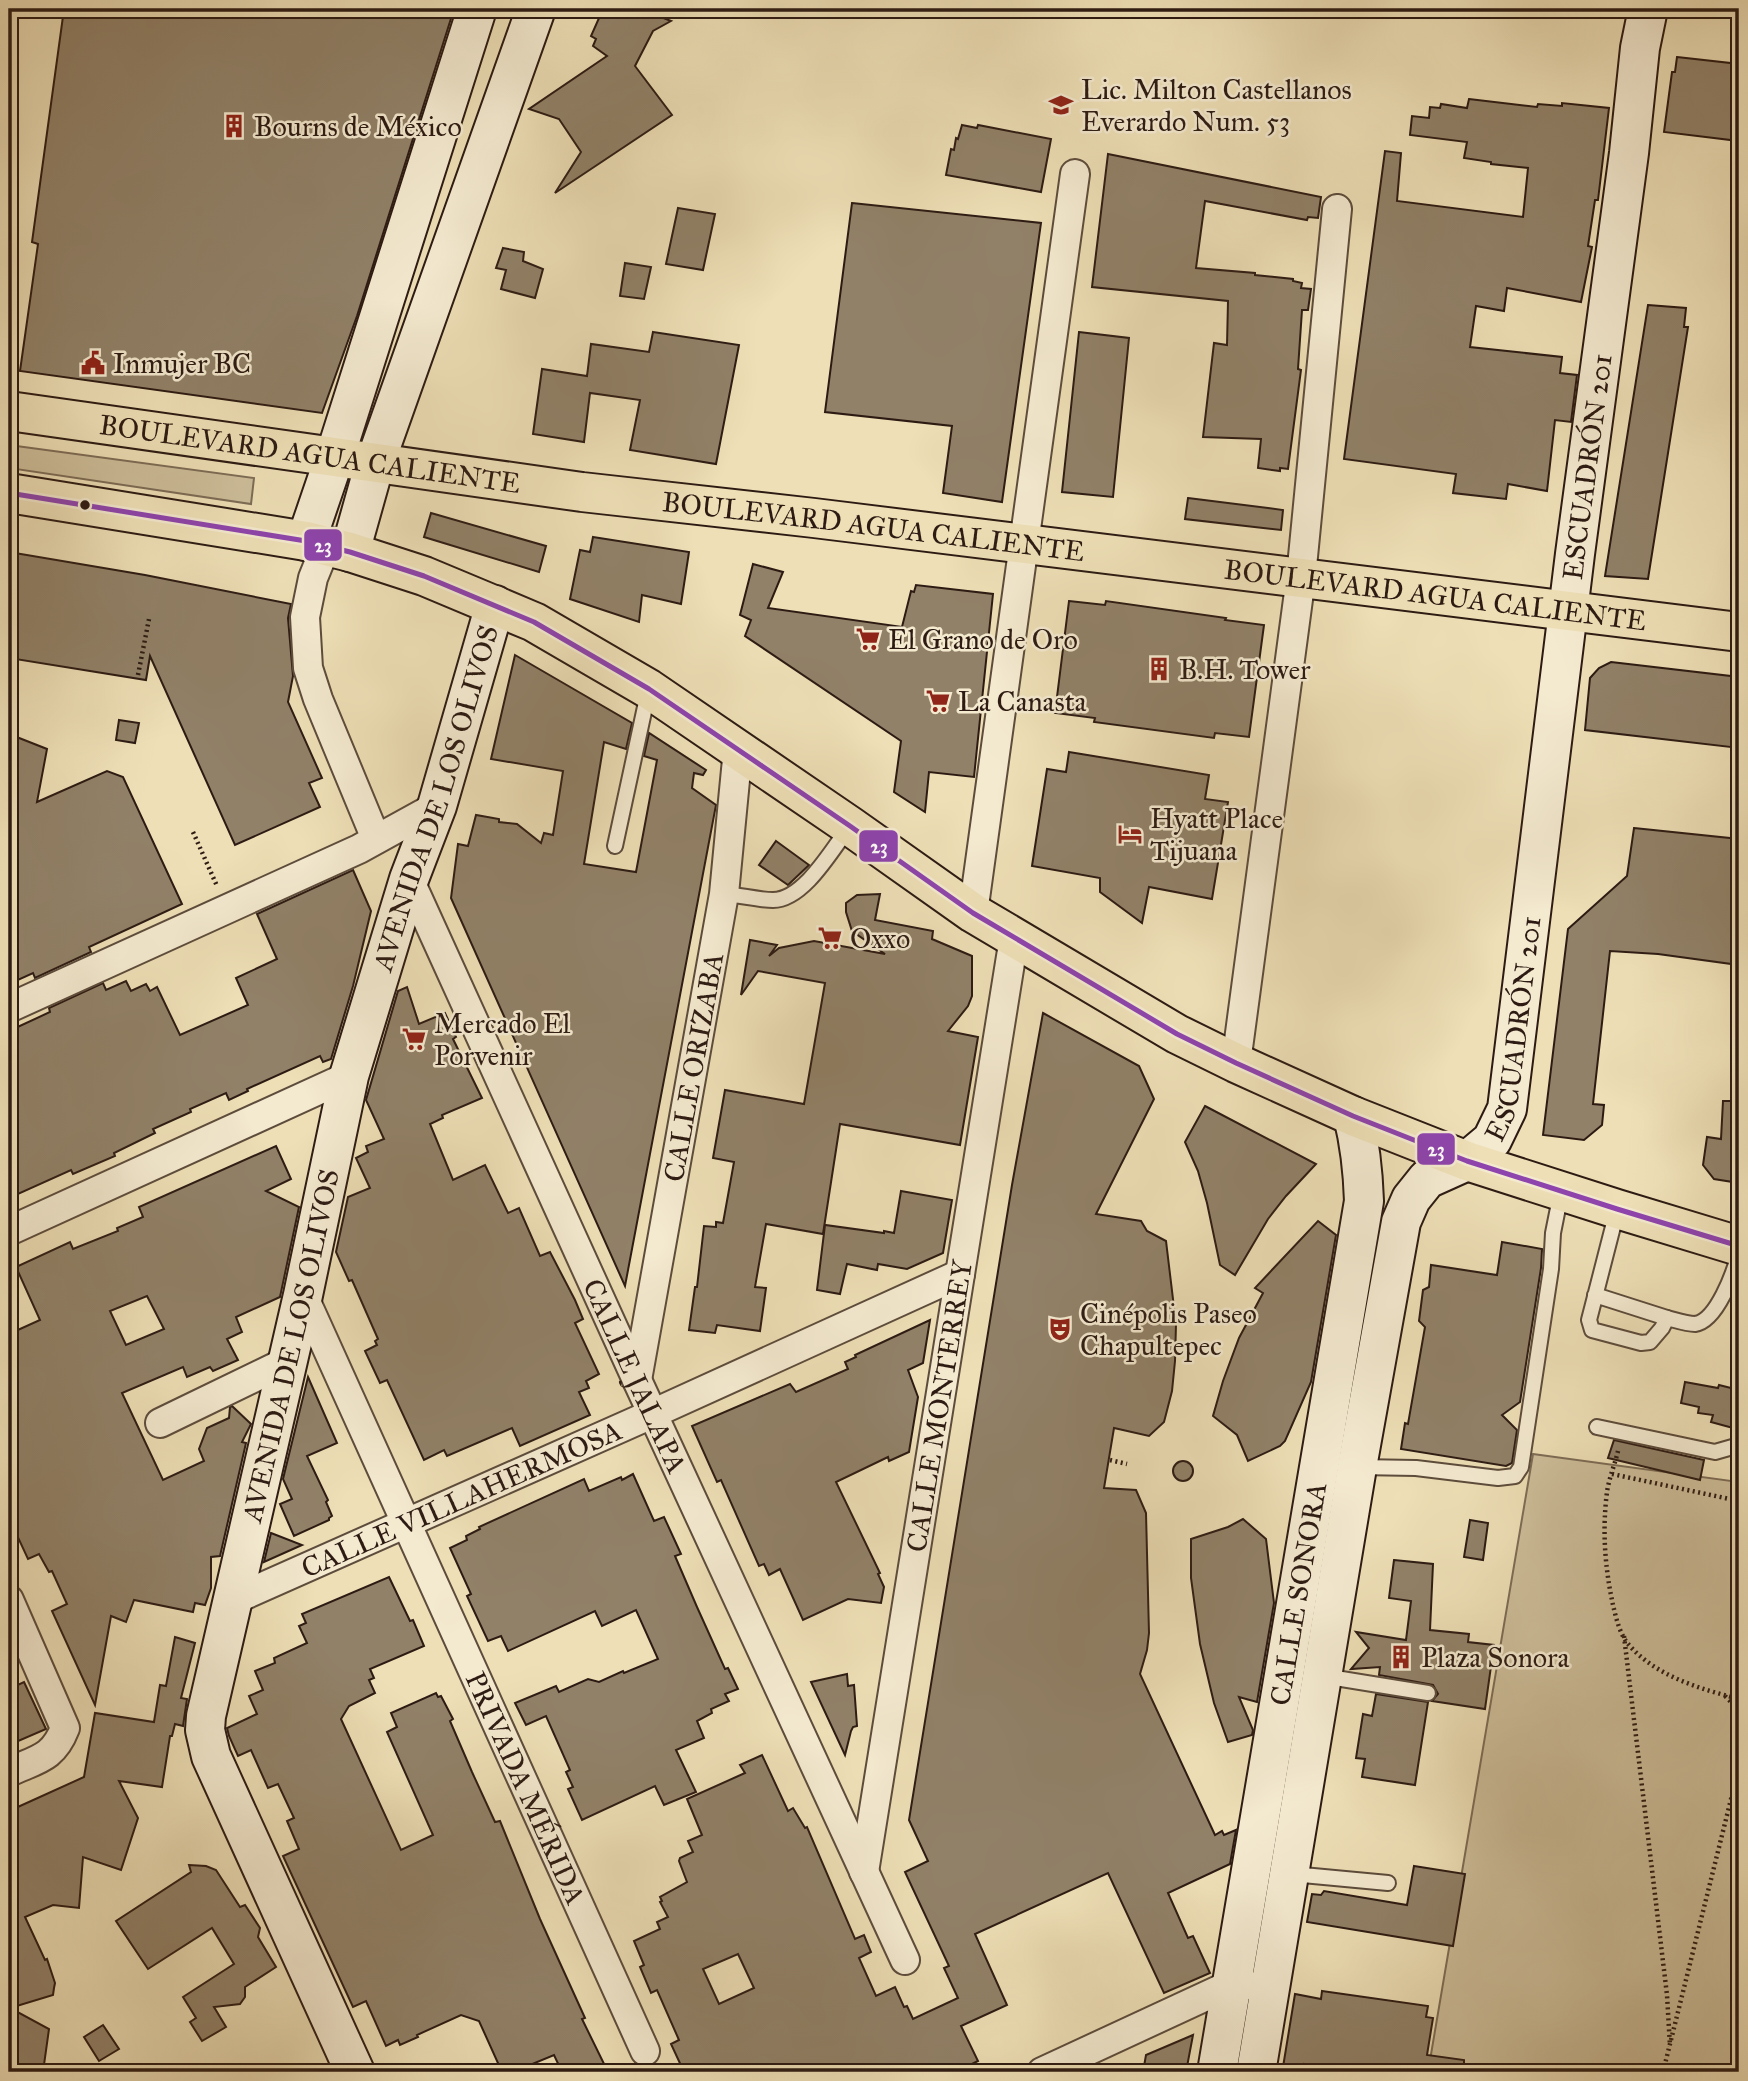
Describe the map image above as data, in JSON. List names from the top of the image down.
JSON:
{
  "streets": {
    "main road": ["BOULEVARD AGUA CALIENTE"],
    "street": [
      "ESCUADRÓN 201",
      "AVENIDA DE LOS OLIVOS",
      "CALLE ORIZABA",
      "CALLE JALAPA",
      "CALLE MONTERREY",
      "CALLE VILLAHERMOSA",
      "CALLE SONORA",
      "PRIVADA MÉRIDA"
    ]
  },
  "crossings": [
    ["BOULEVARD AGUA CALIENTE", "ESCUADRÓN 201"],
    ["ESCUADRÓN 201", "CALLE SONORA"],
    ["AVENIDA DE LOS OLIVOS", "CALLE JALAPA"],
    ["AVENIDA DE LOS OLIVOS", "CALLE VILLAHERMOSA"],
    ["AVENIDA DE LOS OLIVOS", "PRIVADA MÉRIDA"],
    ["CALLE ORIZABA", "CALLE JALAPA"],
    ["CALLE JALAPA", "CALLE MONTERREY"],
    ["CALLE JALAPA", "CALLE VILLAHERMOSA"],
    ["CALLE MONTERREY", "CALLE VILLAHERMOSA"],
    ["CALLE VILLAHERMOSA", "PRIVADA MÉRIDA"]
  ],
  "places": {
    "school or university": ["Lic. Milton Castellanos Everardo Num. 53"],
    "building": ["Bourns de México", "B.H. Tower", "Plaza Sonora"],
    "public building": ["Inmujer BC"],
    "supermarket": [
      "El Grano de Oro",
      "La Canasta",
      "Oxxo",
      "Mercado El Porvenir"
    ],
    "hotel": ["Hyatt Place Tijuana"],
    "theatre": ["Cinépolis Paseo Chapultepec"]
  },
  "lines": ["transit line 23"]
}
